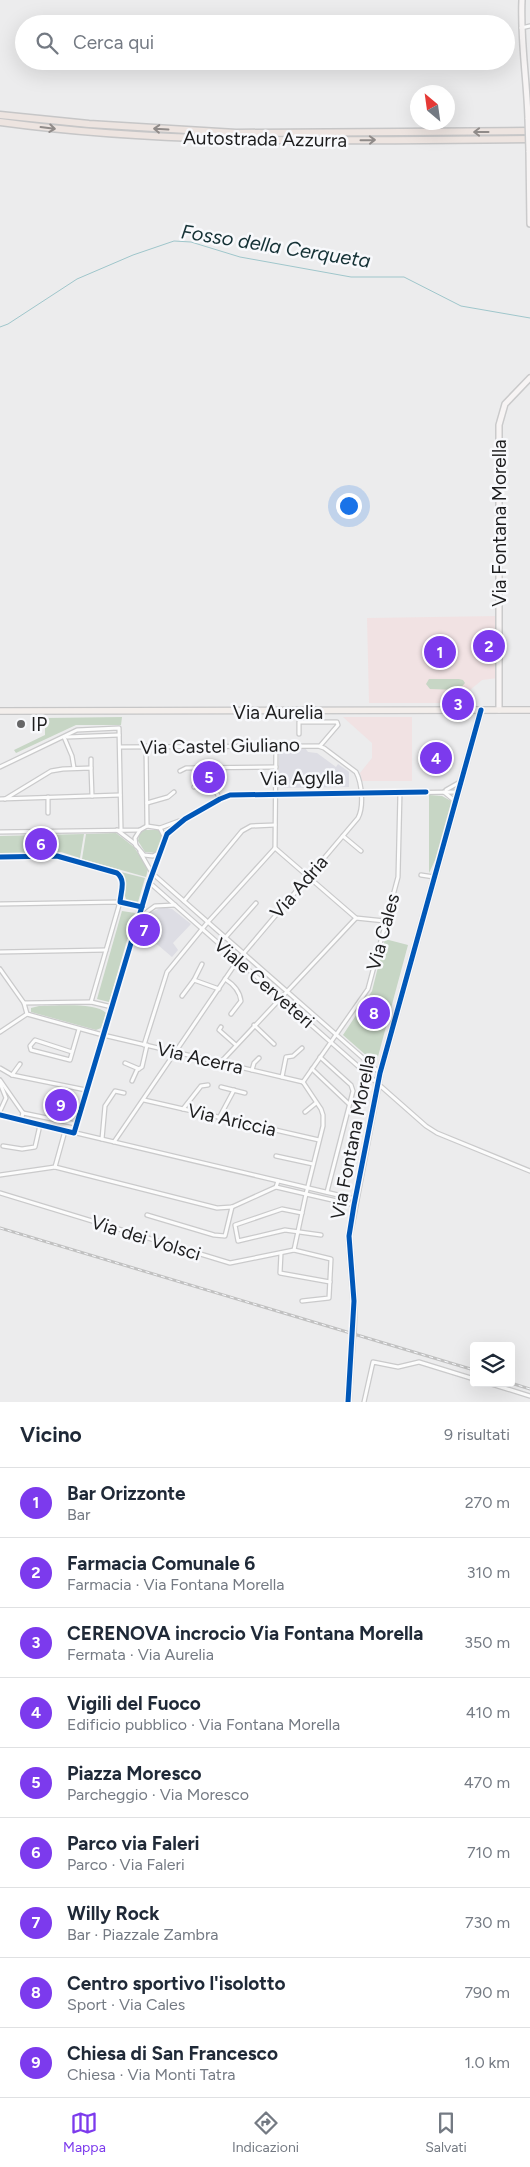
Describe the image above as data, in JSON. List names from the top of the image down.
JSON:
{
  "streets": {
    "highway": ["Autostrada Azzurra"],
    "main road": ["Via Aurelia"],
    "street": [
      "Via Fontana Morella",
      "Via Castel Giuliano",
      "Via Agylla",
      "Via Adria",
      "Via Cales",
      "Viale Cerveteri",
      "Via Acerra",
      "Via Ariccia",
      "Via dei Volsci"
    ]
  },
  "crossings": [
    ["Via Fontana Morella", "Via Aurelia"],
    ["Via Fontana Morella", "Via Agylla"],
    ["Via Fontana Morella", "Viale Cerveteri"],
    ["Via Castel Giuliano", "Via Agylla"],
    ["Via Castel Giuliano", "Via Adria"],
    ["Via Agylla", "Via Adria"],
    ["Via Agylla", "Via Cales"],
    ["Via Adria", "Viale Cerveteri"],
    ["Via Adria", "Via Acerra"],
    ["Via Adria", "Via Ariccia"],
    ["Via Cales", "Viale Cerveteri"],
    ["Via Cales", "Via Acerra"]
  ],
  "water": ["Fosso della Cerqueta"],
  "places": ["IP"],
  "north": "top left",
  "page": {
    "search": "Cerca qui",
    "pins": [
      "2",
      "1",
      "3",
      "4",
      "5",
      "6",
      "7",
      "8",
      "9"
    ],
    "heading": ["Vicino", "9 risultati"],
    "list": [
      {
        "mark": "1",
        "name": "Bar Orizzonte",
        "note": "Bar",
        "value": "270 m"
      },
      {
        "mark": "2",
        "name": "Farmacia Comunale 6",
        "note": "Farmacia · Via Fontana Morella",
        "value": "310 m"
      },
      {
        "mark": "3",
        "name": "CERENOVA incrocio Via Fontana Morella",
        "note": "Fermata · Via Aurelia",
        "value": "350 m"
      },
      {
        "mark": "4",
        "name": "Vigili del Fuoco",
        "note": "Edificio pubblico · Via Fontana Morella",
        "value": "410 m"
      },
      {
        "mark": "5",
        "name": "Piazza Moresco",
        "note": "Parcheggio · Via Moresco",
        "value": "470 m"
      },
      {
        "mark": "6",
        "name": "Parco via Faleri",
        "note": "Parco · Via Faleri",
        "value": "710 m"
      },
      {
        "mark": "7",
        "name": "Willy Rock",
        "note": "Bar · Piazzale Zambra",
        "value": "730 m"
      },
      {
        "mark": "8",
        "name": "Centro sportivo l'isolotto",
        "note": "Sport · Via Cales",
        "value": "790 m"
      },
      {
        "mark": "9",
        "name": "Chiesa di San Francesco",
        "note": "Chiesa · Via Monti Tatra",
        "value": "1.0 km"
      }
    ],
    "nav": ["Mappa", "Indicazioni", "Salvati"]
  }
}
